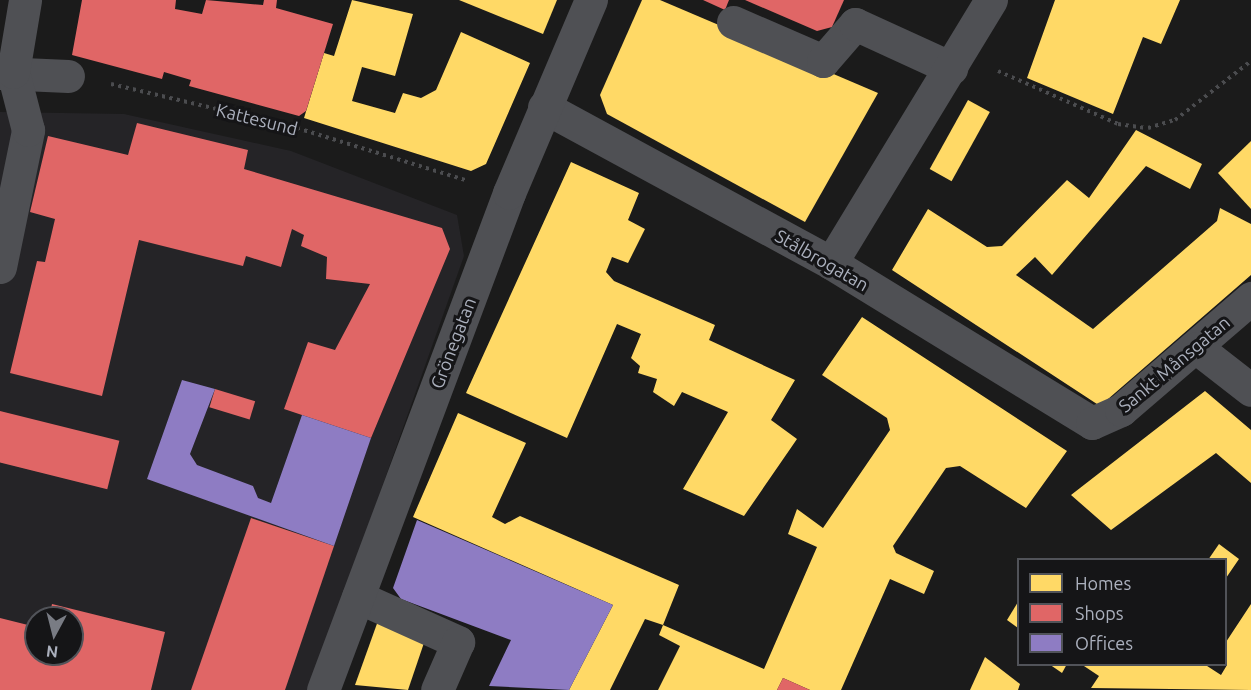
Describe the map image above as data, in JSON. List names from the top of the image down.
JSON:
{
  "streets": {
    "street": ["Stålbrogatan", "Grönegatan", "Sankt Månsgatan"],
    "path": ["Kattesund"]
  },
  "crossings": [
    ["Kattesund", "Grönegatan"],
    ["Stålbrogatan", "Grönegatan"],
    ["Stålbrogatan", "Sankt Månsgatan"]
  ],
  "legend": ["Homes", "Shops", "Offices"],
  "north": "bottom"
}
